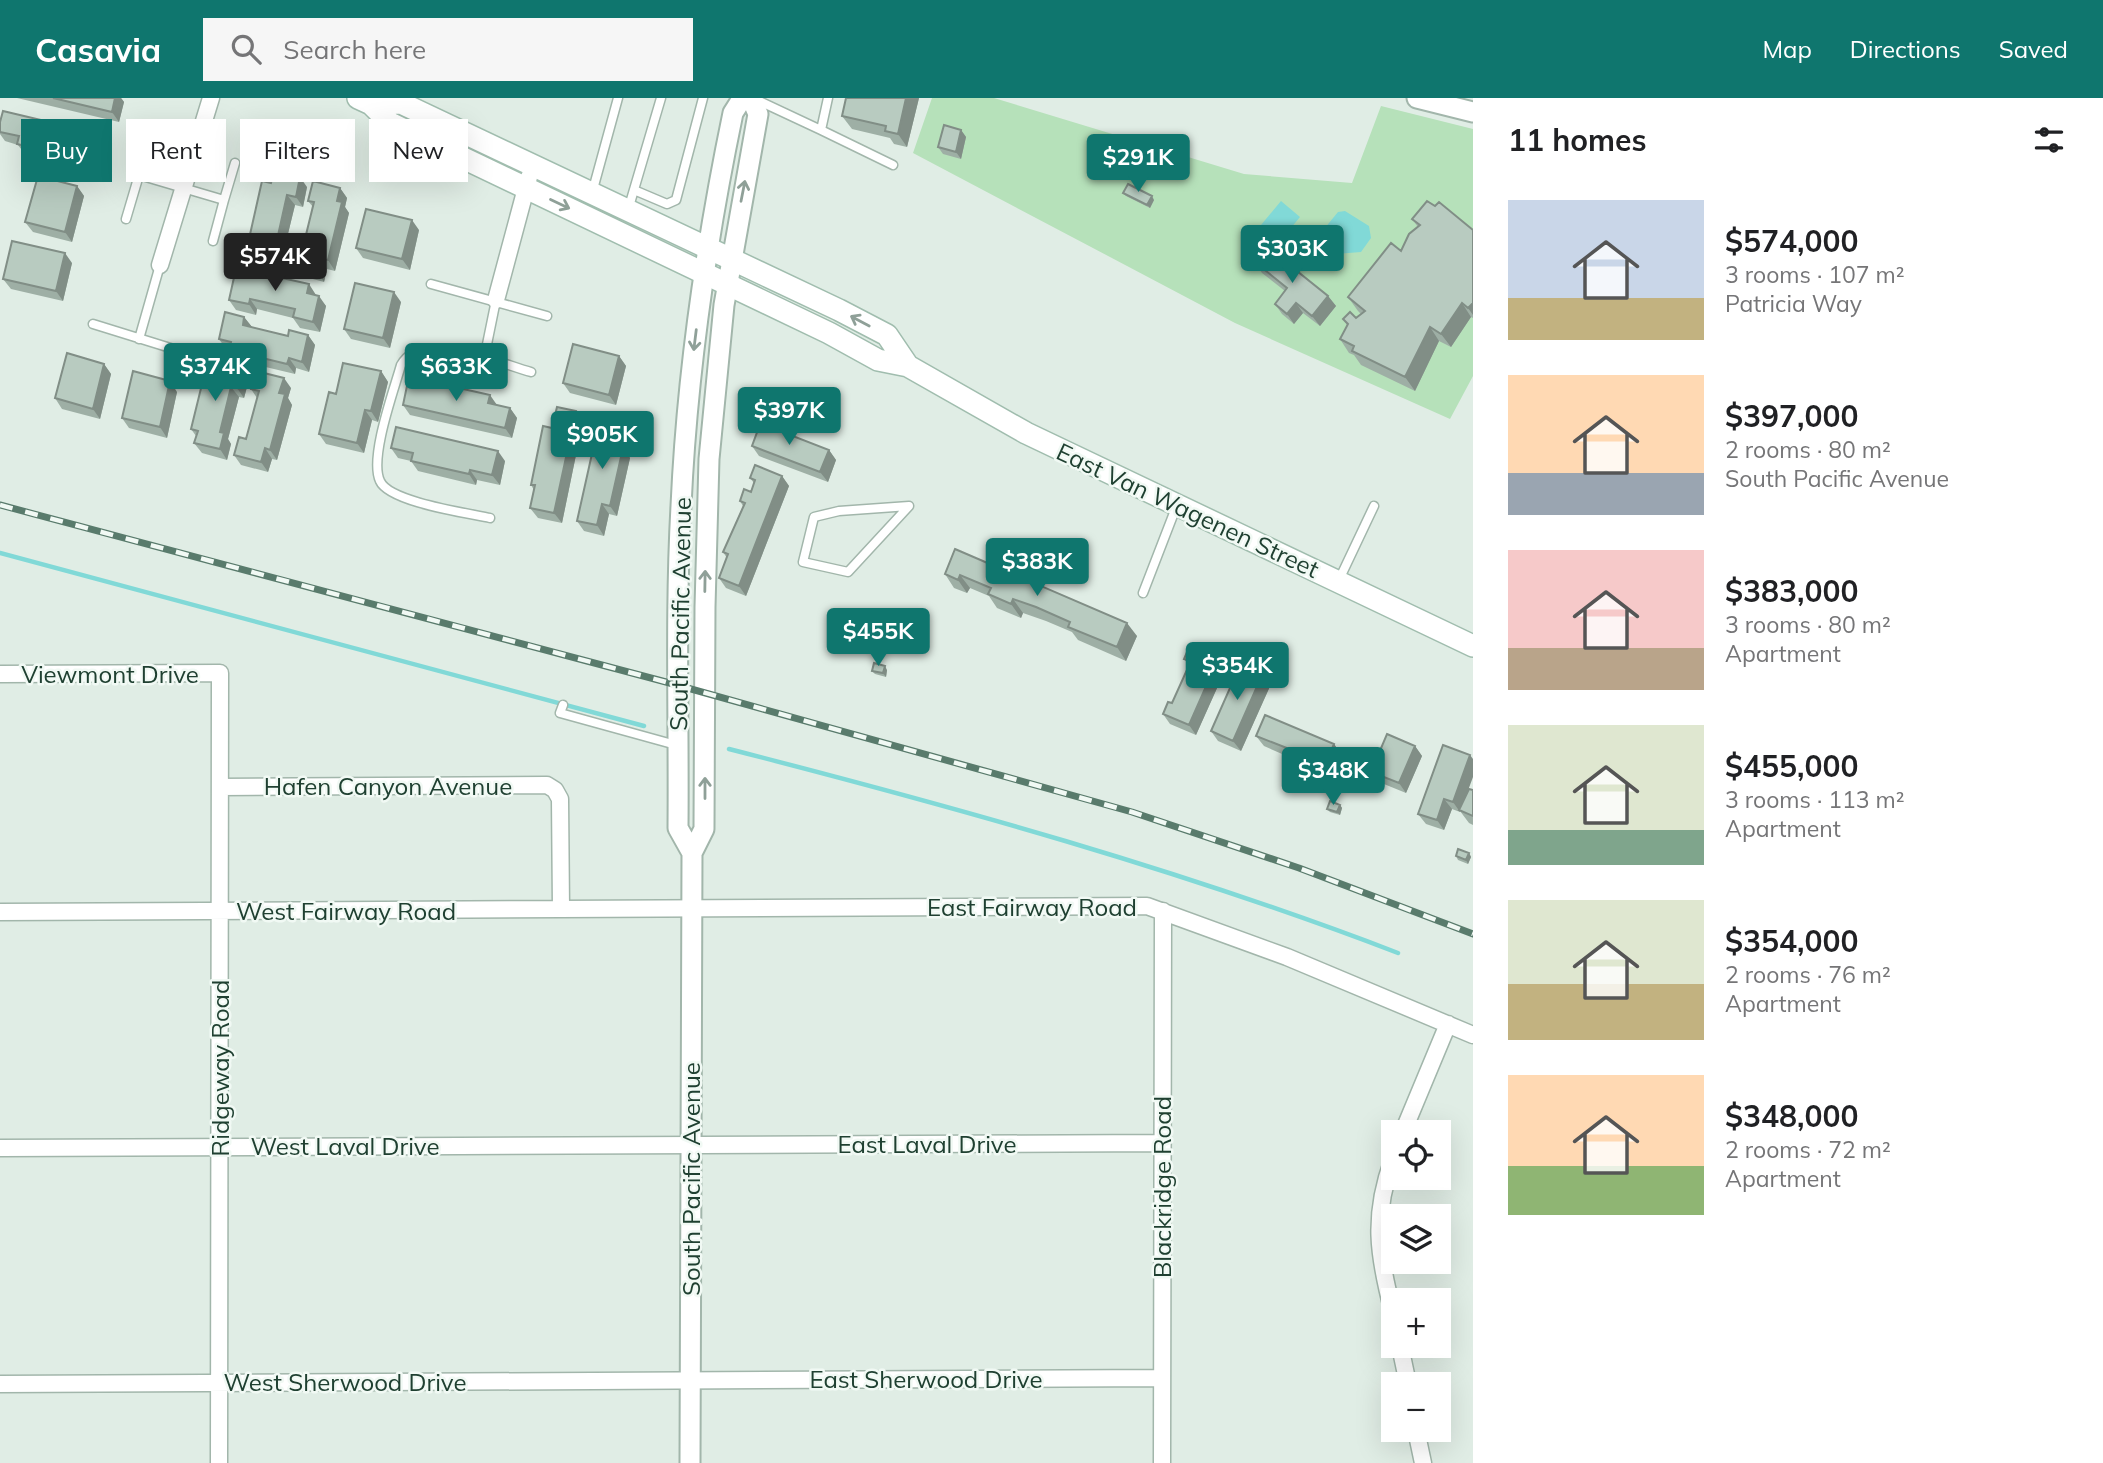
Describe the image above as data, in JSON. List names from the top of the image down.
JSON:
{
  "streets": {
    "main road": ["East Van Wagenen Street"],
    "street": [
      "South Pacific Avenue",
      "Viewmont Drive",
      "Hafen Canyon Avenue",
      "East Fairway Road",
      "West Fairway Road",
      "Ridgeway Road",
      "East Laval Drive",
      "West Laval Drive",
      "Blackridge Road",
      "East Sherwood Drive",
      "West Sherwood Drive"
    ]
  },
  "crossings": [
    ["East Van Wagenen Street", "South Pacific Avenue"],
    ["South Pacific Avenue", "East Fairway Road"],
    ["South Pacific Avenue", "West Fairway Road"],
    ["South Pacific Avenue", "East Laval Drive"],
    ["South Pacific Avenue", "West Laval Drive"],
    ["South Pacific Avenue", "East Sherwood Drive"],
    ["South Pacific Avenue", "West Sherwood Drive"],
    ["Viewmont Drive", "Ridgeway Road"],
    ["Hafen Canyon Avenue", "West Fairway Road"],
    ["Hafen Canyon Avenue", "Ridgeway Road"],
    ["East Fairway Road", "West Fairway Road"],
    ["East Fairway Road", "Blackridge Road"],
    ["West Fairway Road", "Ridgeway Road"],
    ["Ridgeway Road", "West Laval Drive"],
    ["Ridgeway Road", "West Sherwood Drive"],
    ["East Laval Drive", "West Laval Drive"],
    ["East Laval Drive", "Blackridge Road"],
    ["Blackridge Road", "East Sherwood Drive"],
    ["East Sherwood Drive", "West Sherwood Drive"]
  ],
  "page": {
    "header": "Casavia",
    "search": "Search here",
    "nav": ["Map", "Directions", "Saved"],
    "heading": "11 homes",
    "chip": [
      "Buy",
      "Rent",
      "Filters",
      "New"
    ],
    "price": [
      "$291K",
      "$303K",
      "$574K",
      "$374K",
      "$633K",
      "$397K",
      "$905K",
      "$383K",
      "$455K",
      "$354K",
      "$348K"
    ],
    "list": [
      {
        "name": "$574,000",
        "note": "3 rooms · 107 m² · Patricia Way"
      },
      {
        "name": "$397,000",
        "note": "2 rooms · 80 m² · South Pacific Avenue"
      },
      {
        "name": "$383,000",
        "note": "3 rooms · 80 m² · Apartment"
      },
      {
        "name": "$455,000",
        "note": "3 rooms · 113 m² · Apartment"
      },
      {
        "name": "$354,000",
        "note": "2 rooms · 76 m² · Apartment"
      },
      {
        "name": "$348,000",
        "note": "2 rooms · 72 m² · Apartment"
      }
    ],
    "map_buttons": ["+", "−"]
  }
}
